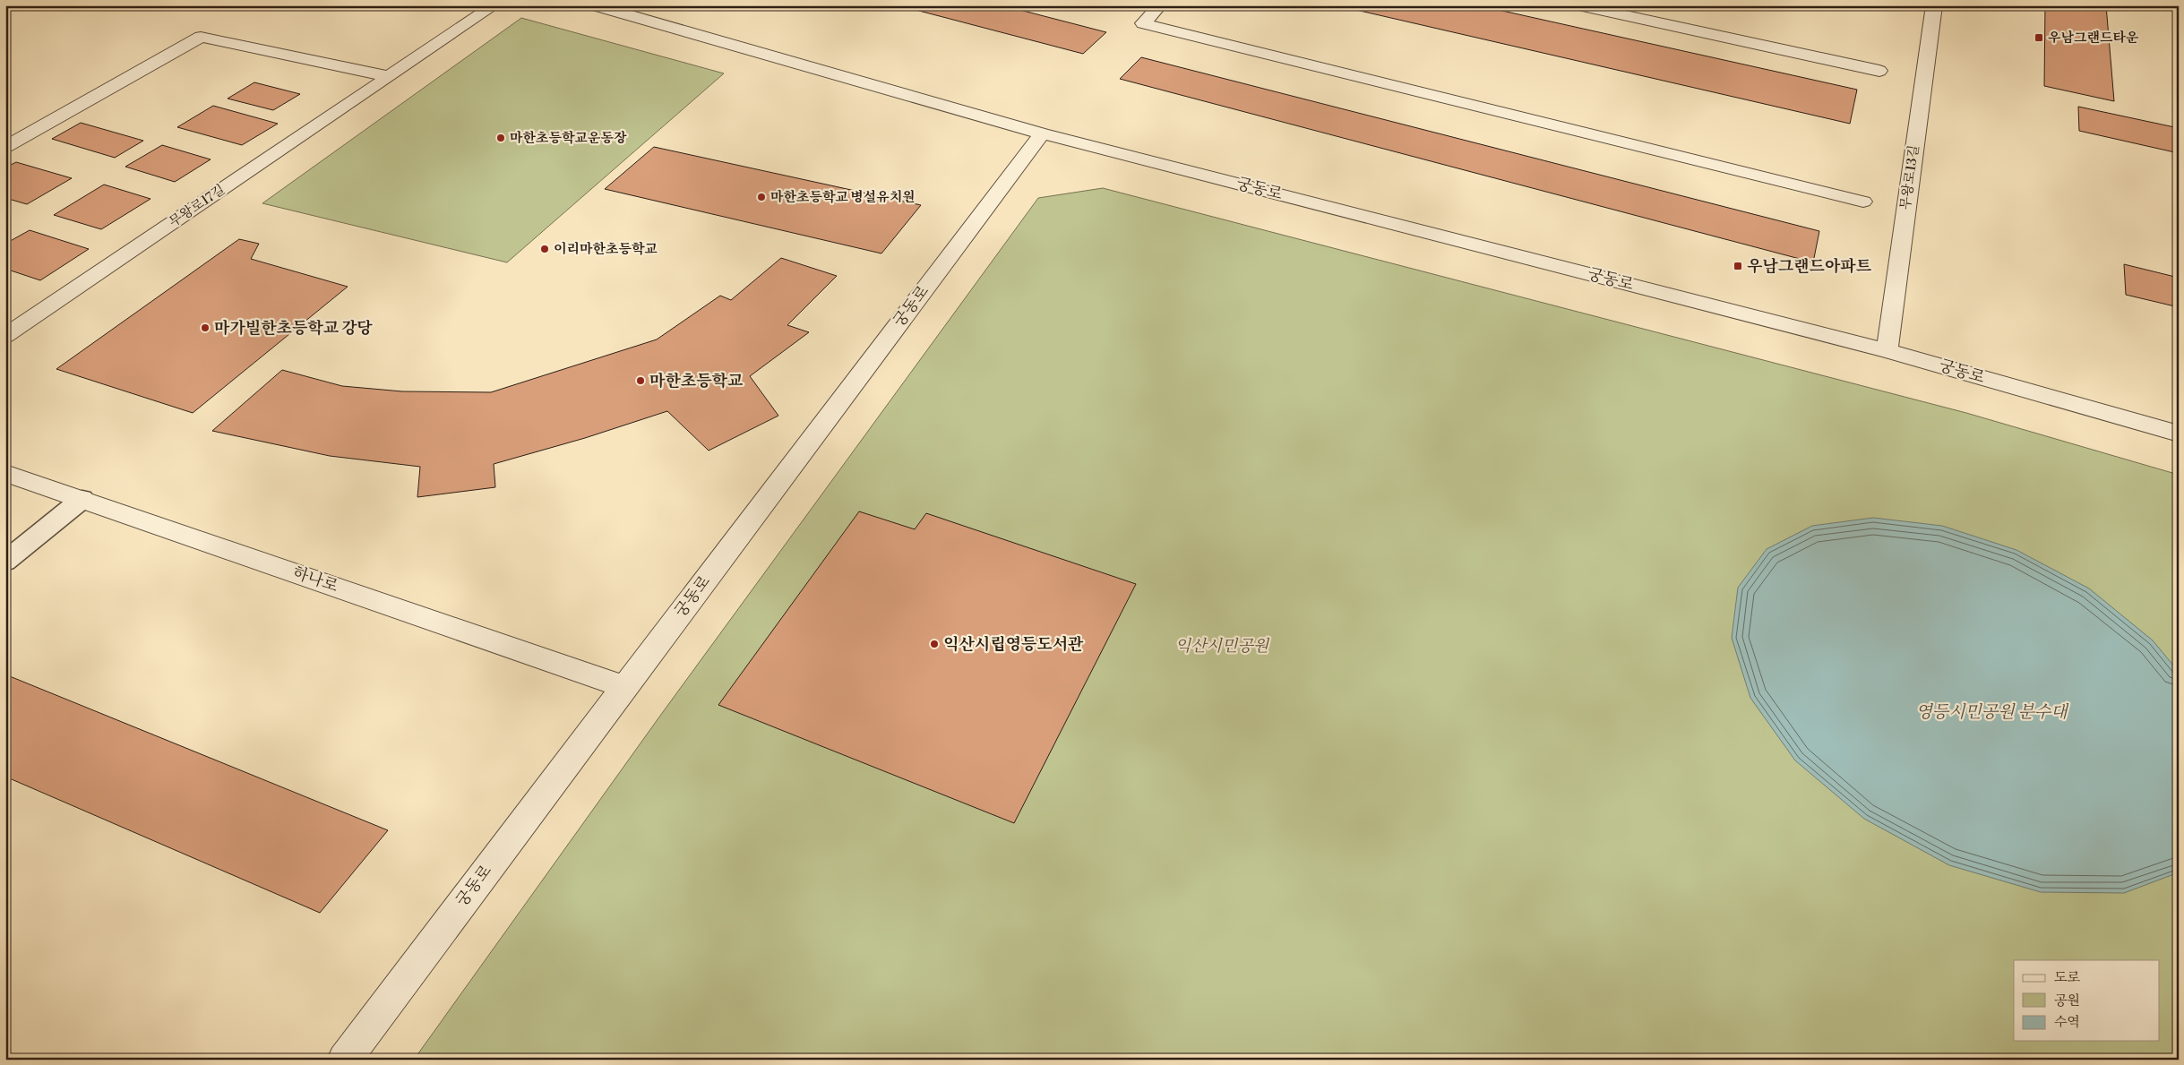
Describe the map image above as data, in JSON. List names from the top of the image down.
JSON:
{
  "streets": {
    "street": [
      "무왕로13길",
      "궁동로",
      "무왕로17길",
      "하나로"
    ]
  },
  "crossings": [
    ["무왕로13길", "궁동로"],
    ["궁동로", "하나로"]
  ],
  "water": ["영등시민공원 분수대"],
  "parks": ["익산시민공원"],
  "places": {
    "transit": ["우남그랜드타운", "우남그랜드아파트"],
    "other": [
      "마한초등학교운동장",
      "마한초등학교 병설유치원",
      "이리마한초등학교",
      "마가빌한초등학교 강당",
      "마한초등학교",
      "익산시립영등도서관"
    ]
  },
  "legend": ["도로", "공원", "수역"]
}
